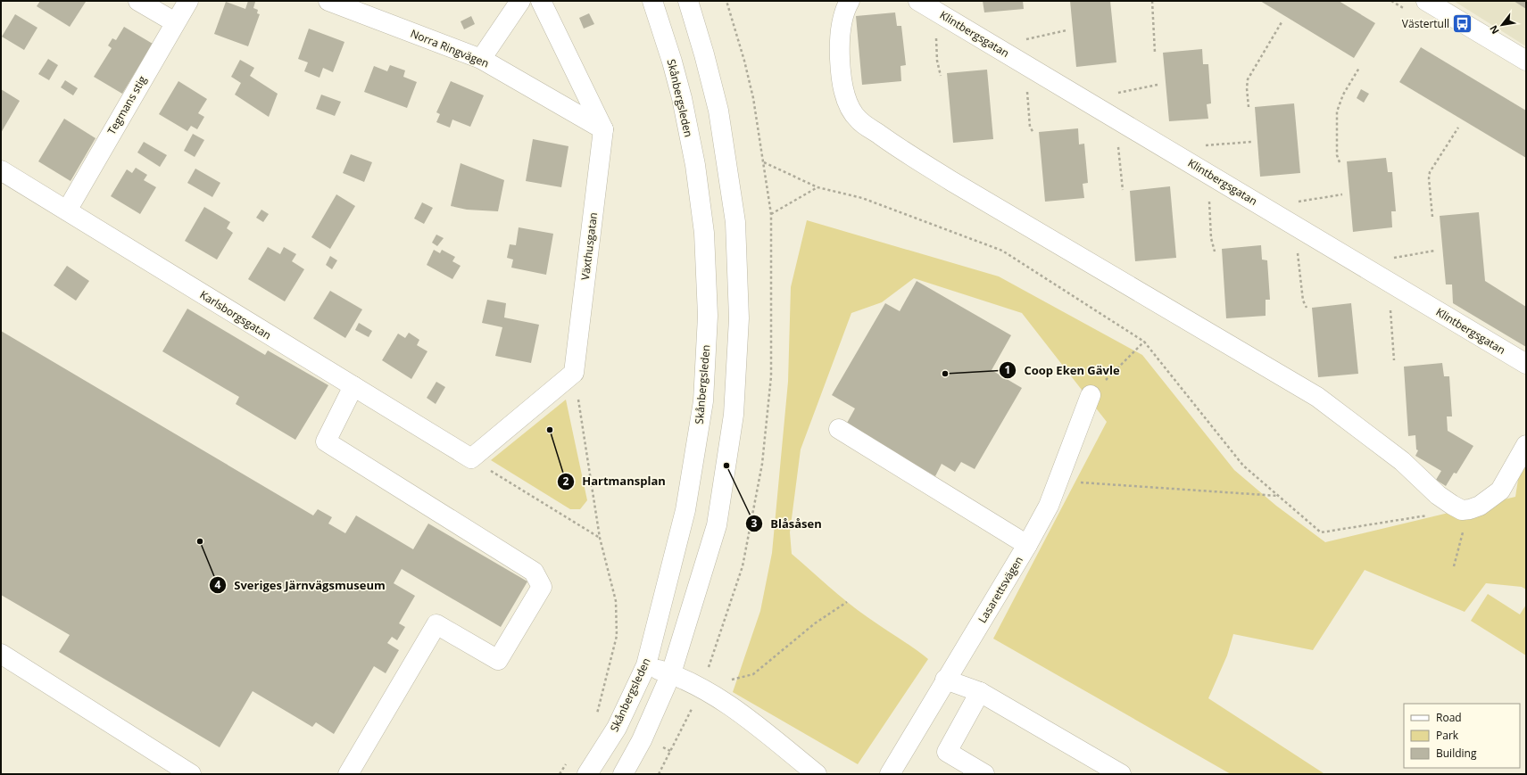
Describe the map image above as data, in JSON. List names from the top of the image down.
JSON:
{
  "streets": {
    "street": [
      "Klintbergsgatan",
      "Norra Ringvägen",
      "Skånbergsleden",
      "Tegmans stig",
      "Växthusgatan",
      "Karlsborgsgatan",
      "Lasarettsvägen"
    ]
  },
  "crossings": [
    ["Norra Ringvägen", "Växthusgatan"],
    ["Tegmans stig", "Karlsborgsgatan"]
  ],
  "places": {
    "bus stop": ["Västertull"],
    "other": [
      "Coop Eken Gävle",
      "Hartmansplan",
      "Blåsåsen",
      "Sveriges Järnvägsmuseum"
    ]
  },
  "legend": ["Road", "Park", "Building"],
  "north": "bottom left"
}
